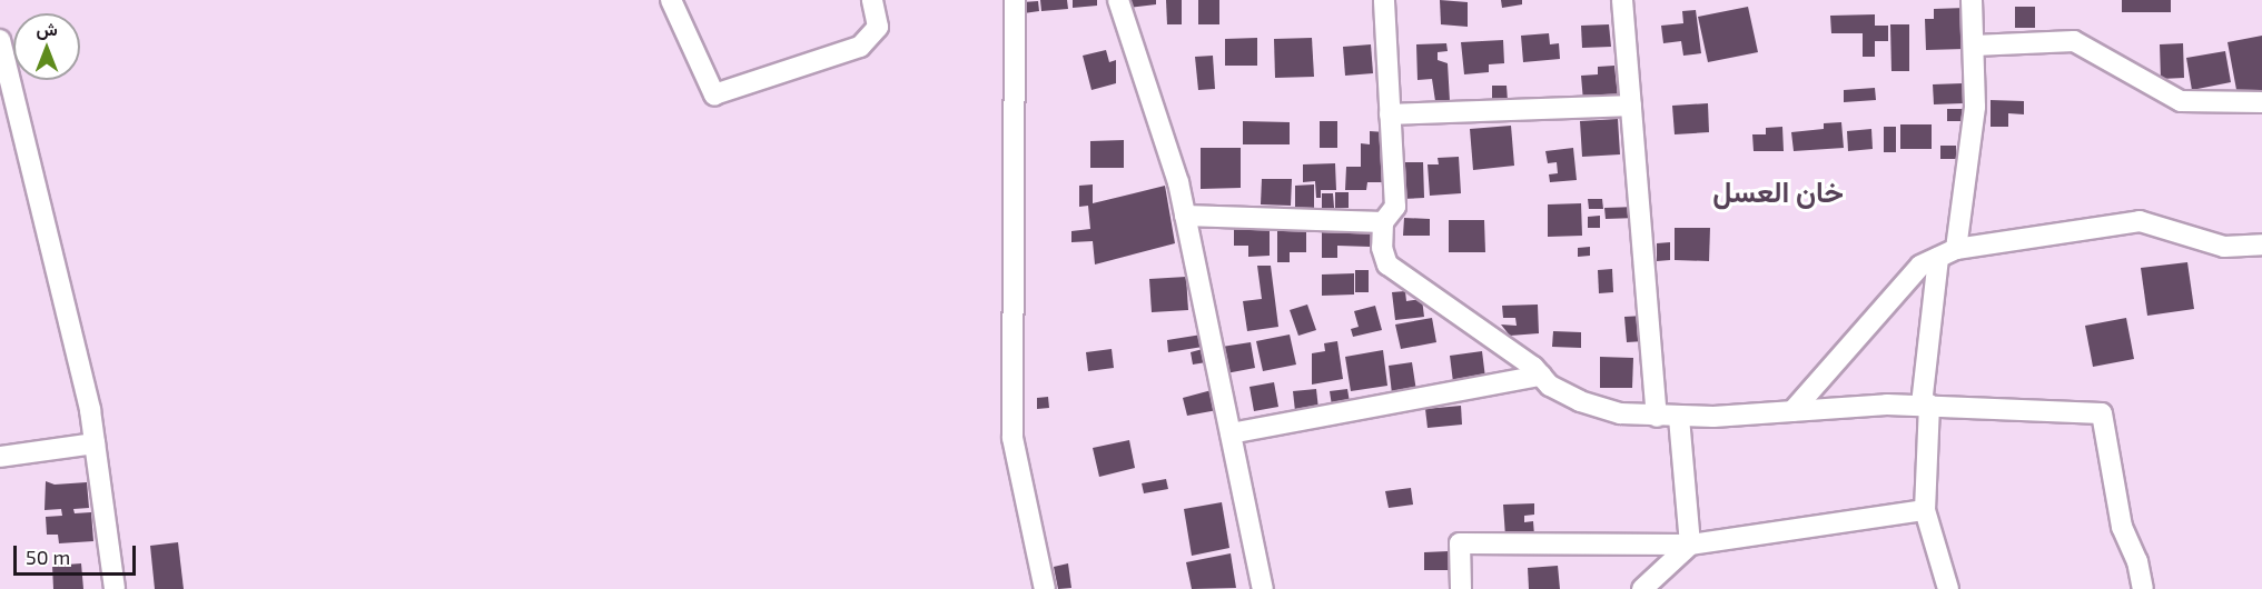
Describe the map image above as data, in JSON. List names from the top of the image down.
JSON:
{
  "districts": ["خان العسل"],
  "scale_bar": "50 m",
  "north": "top"
}
